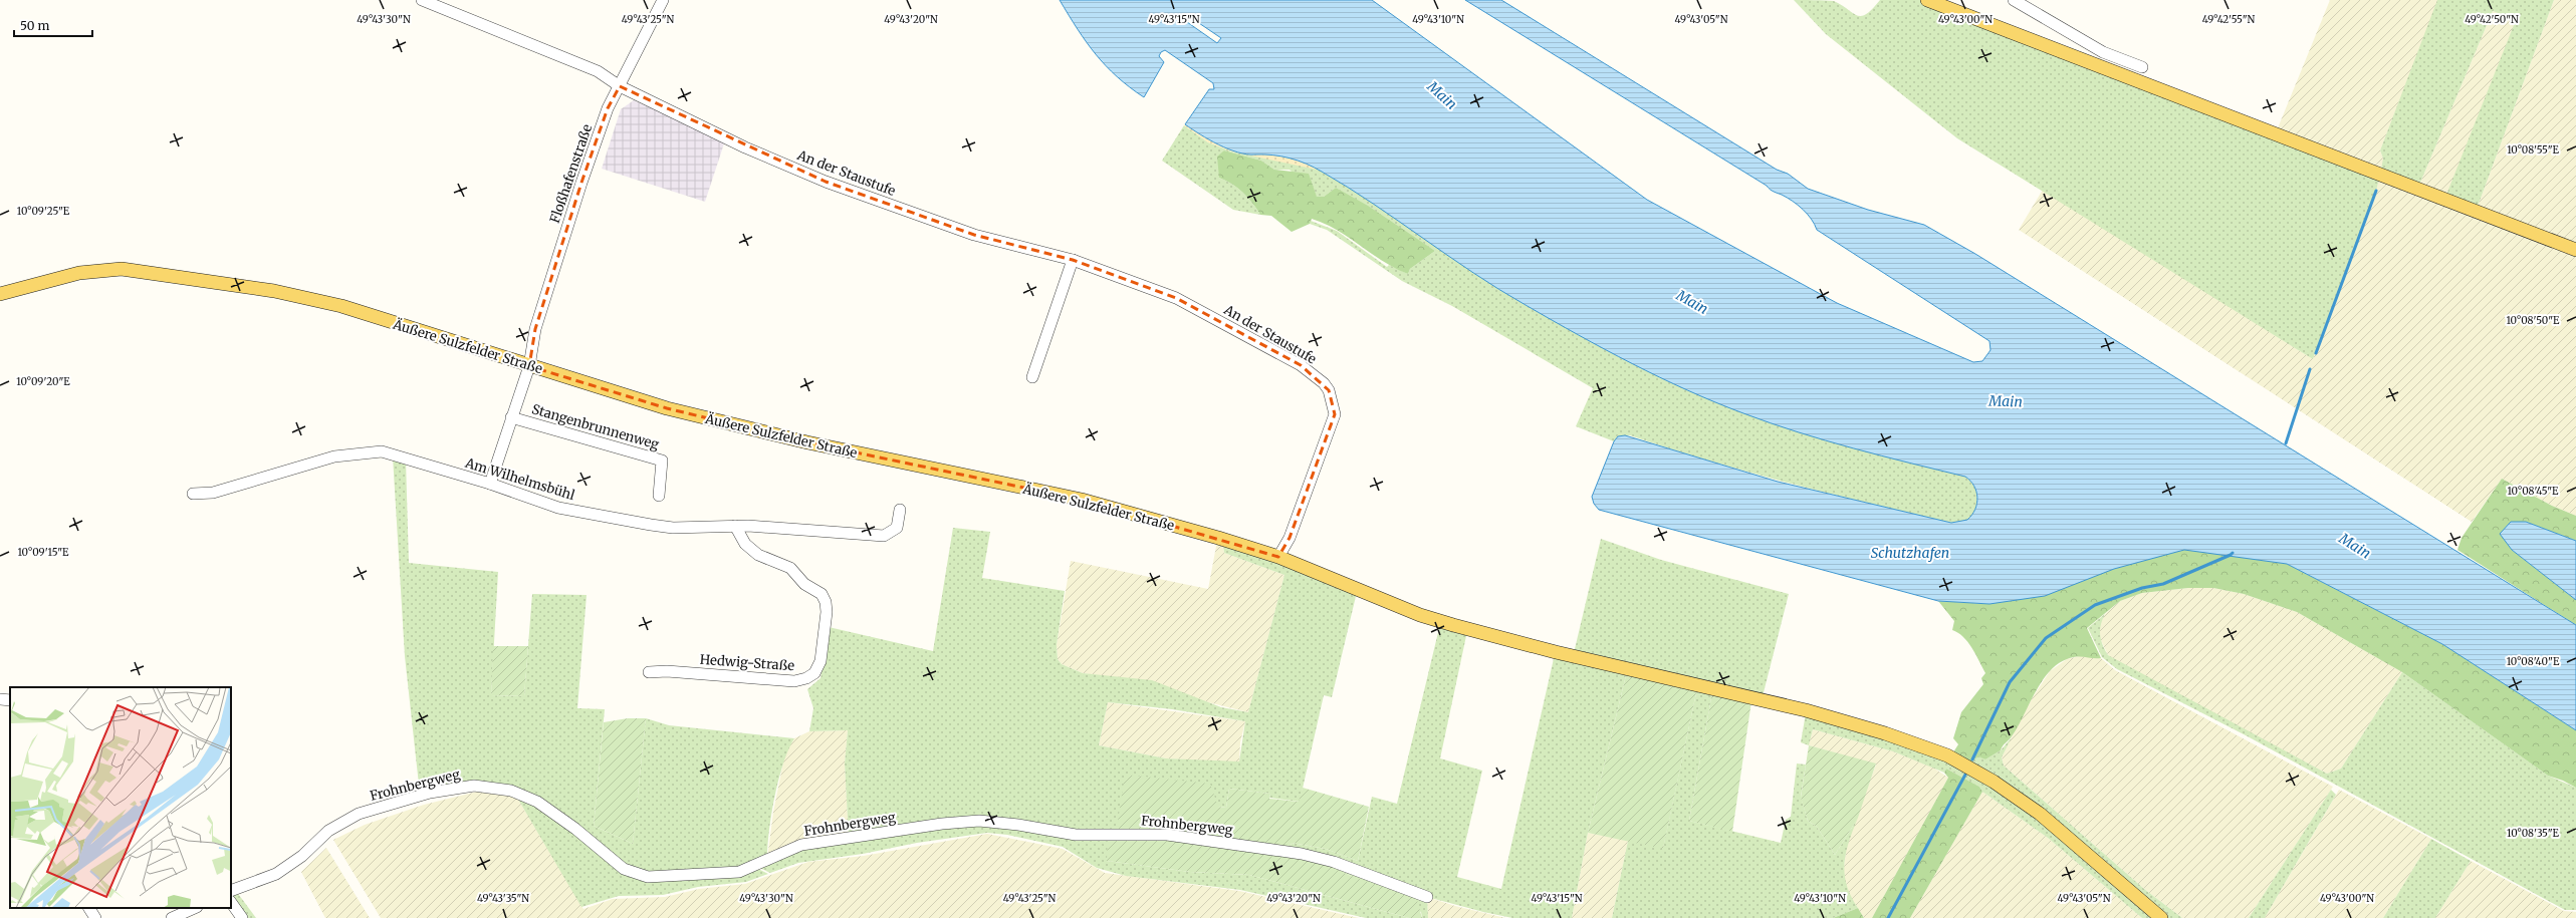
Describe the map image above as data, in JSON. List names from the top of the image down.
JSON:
{
  "streets": {
    "main road": ["Äußere Sulzfelder Straße"],
    "street": [
      "An der Staustufe",
      "Floßhafenstraße",
      "Stangenbrunnenweg",
      "Am Wilhelmsbühl",
      "Hedwig-Straße",
      "Frohnbergweg"
    ]
  },
  "crossings": [
    ["An der Staustufe", "Floßhafenstraße"],
    ["An der Staustufe", "Äußere Sulzfelder Straße"],
    ["Floßhafenstraße", "Äußere Sulzfelder Straße"],
    ["Floßhafenstraße", "Stangenbrunnenweg"],
    ["Äußere Sulzfelder Straße", "Stangenbrunnenweg"],
    ["Stangenbrunnenweg", "Am Wilhelmsbühl"],
    ["Am Wilhelmsbühl", "Hedwig-Straße"]
  ],
  "water": ["Main", "Schutzhafen"],
  "scale_bar": "50 m",
  "coordinates": [
    "49°43'30\"N",
    "49°43'25\"N",
    "49°43'20\"N",
    "49°43'15\"N",
    "49°43'10\"N",
    "49°43'05\"N",
    "49°43'00\"N",
    "49°42'55\"N",
    "49°42'50\"N",
    "10°08'55\"E",
    "10°09'25\"E",
    "10°08'50\"E",
    "10°09'20\"E",
    "10°08'45\"E",
    "10°09'15\"E",
    "10°08'40\"E",
    "10°08'35\"E",
    "49°43'35\"N"
  ]
}
